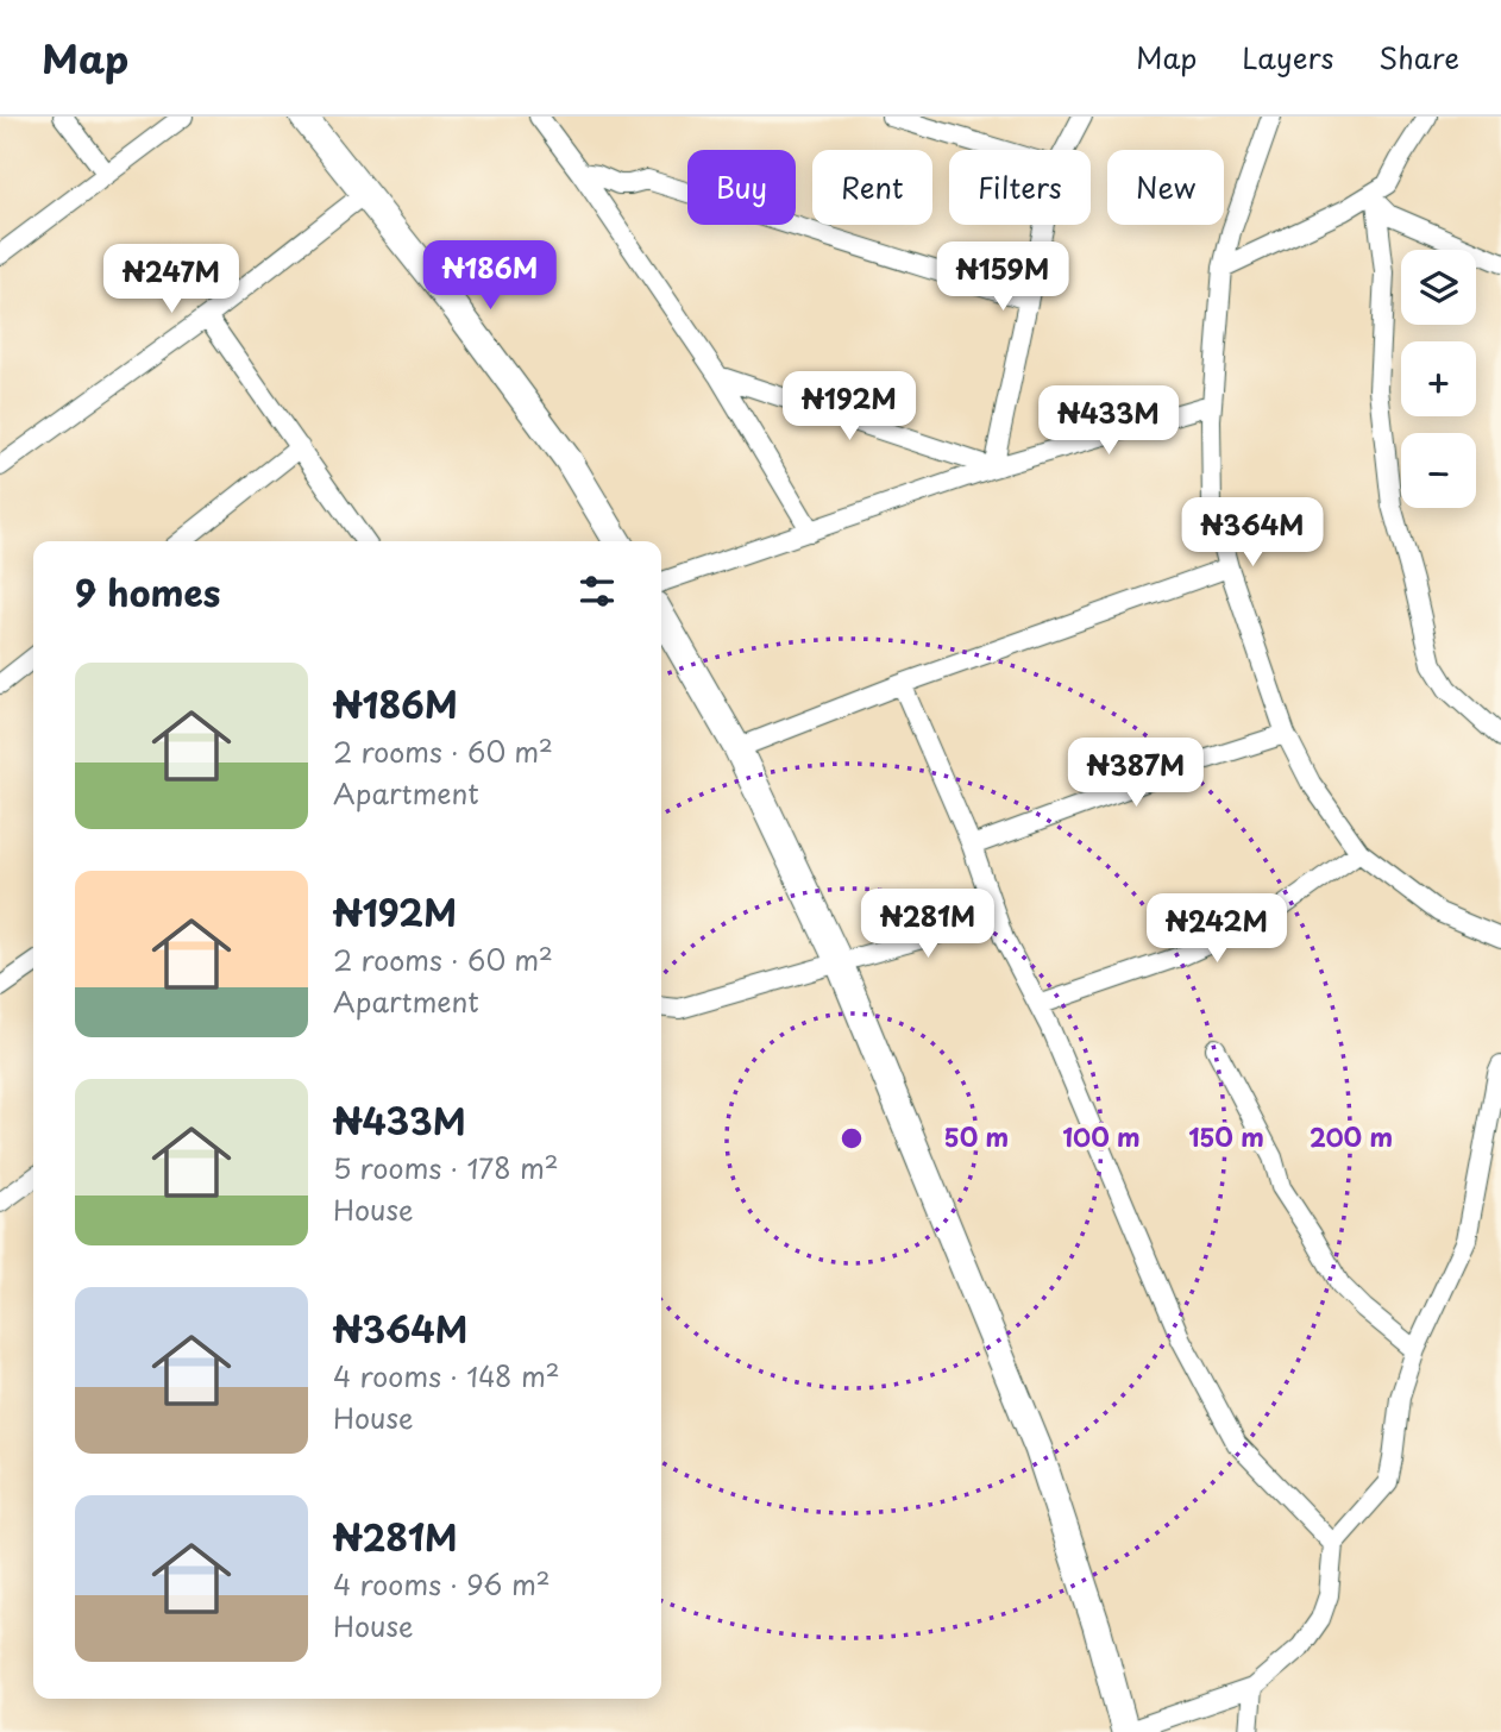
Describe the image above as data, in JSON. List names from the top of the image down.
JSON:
{
  "page": {
    "header": "Map",
    "nav": ["Map", "Layers", "Share"],
    "chip": [
      "Buy",
      "Rent",
      "Filters",
      "New"
    ],
    "price": [
      "₦186M",
      "₦159M",
      "₦247M",
      "₦192M",
      "₦433M",
      "₦364M",
      "₦387M",
      "₦281M",
      "₦242M"
    ],
    "map_buttons": ["+", "−"],
    "heading": "9 homes",
    "list": [
      {
        "name": "₦186M",
        "note": "2 rooms · 60 m² · Apartment"
      },
      {
        "name": "₦192M",
        "note": "2 rooms · 60 m² · Apartment"
      },
      {
        "name": "₦433M",
        "note": "5 rooms · 178 m² · House"
      },
      {
        "name": "₦364M",
        "note": "4 rooms · 148 m² · House"
      },
      {
        "name": "₦281M",
        "note": "4 rooms · 96 m² · House"
      }
    ]
  },
  "rings": [
    "50 m",
    "100 m",
    "150 m",
    "200 m"
  ]
}
